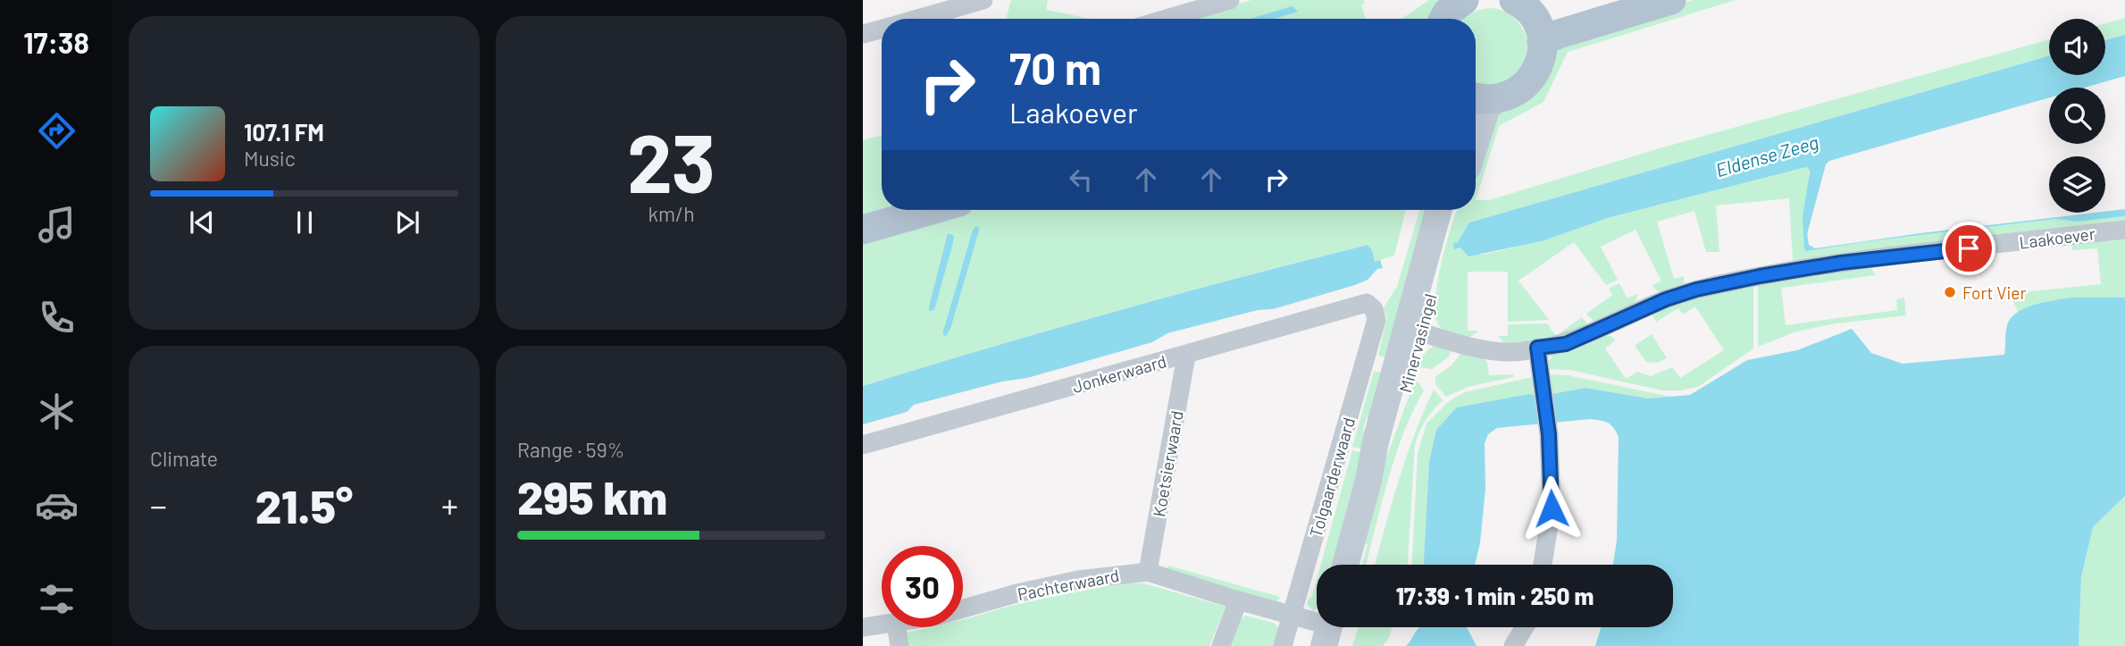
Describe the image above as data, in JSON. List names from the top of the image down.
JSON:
{
  "streets": {
    "street": [
      "Laakoever",
      "Minervasingel",
      "Jonkerwaard",
      "Koetsierwaard",
      "Tolgaarderwaard",
      "Pachterwaard"
    ]
  },
  "crossings": [
    ["Laakoever", "Minervasingel"],
    ["Jonkerwaard", "Koetsierwaard"],
    ["Jonkerwaard", "Tolgaarderwaard"],
    ["Koetsierwaard", "Pachterwaard"],
    ["Tolgaarderwaard", "Pachterwaard"]
  ],
  "water": ["Eldense Zeeg"],
  "places": ["Fort Vier"],
  "page": {
    "tabs": "17:38",
    "tile": [
      ["23", "km/h"],
      "Climate",
      ["Range · 59%", "295 km"]
    ],
    "turn": ["70 m", "Laakoever"],
    "song": ["107.1 FM", "Music"],
    "heat": ["−", "21.5°", "+"],
    "limit": "30",
    "trip": "17:39 · 1 min · 250 m"
  }
}
